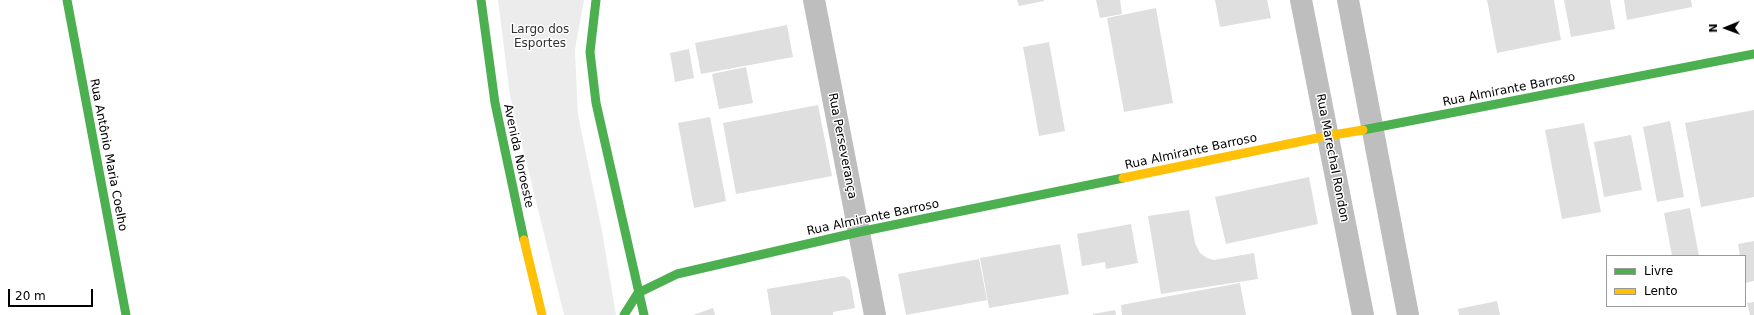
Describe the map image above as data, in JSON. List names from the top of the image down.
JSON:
{
  "streets": {
    "street": [
      "Rua Almirante Barroso",
      "Rua Perseverança",
      "Rua Antônio Maria Coelho",
      "Avenida Noroeste",
      "Rua Marechal Rondon"
    ]
  },
  "crossings": [
    ["Rua Almirante Barroso", "Rua Perseverança"],
    ["Rua Almirante Barroso", "Rua Marechal Rondon"]
  ],
  "parks": ["Largo dos Esportes"],
  "legend": ["Livre", "Lento"],
  "scale_bar": "20 m",
  "north": "left"
}
